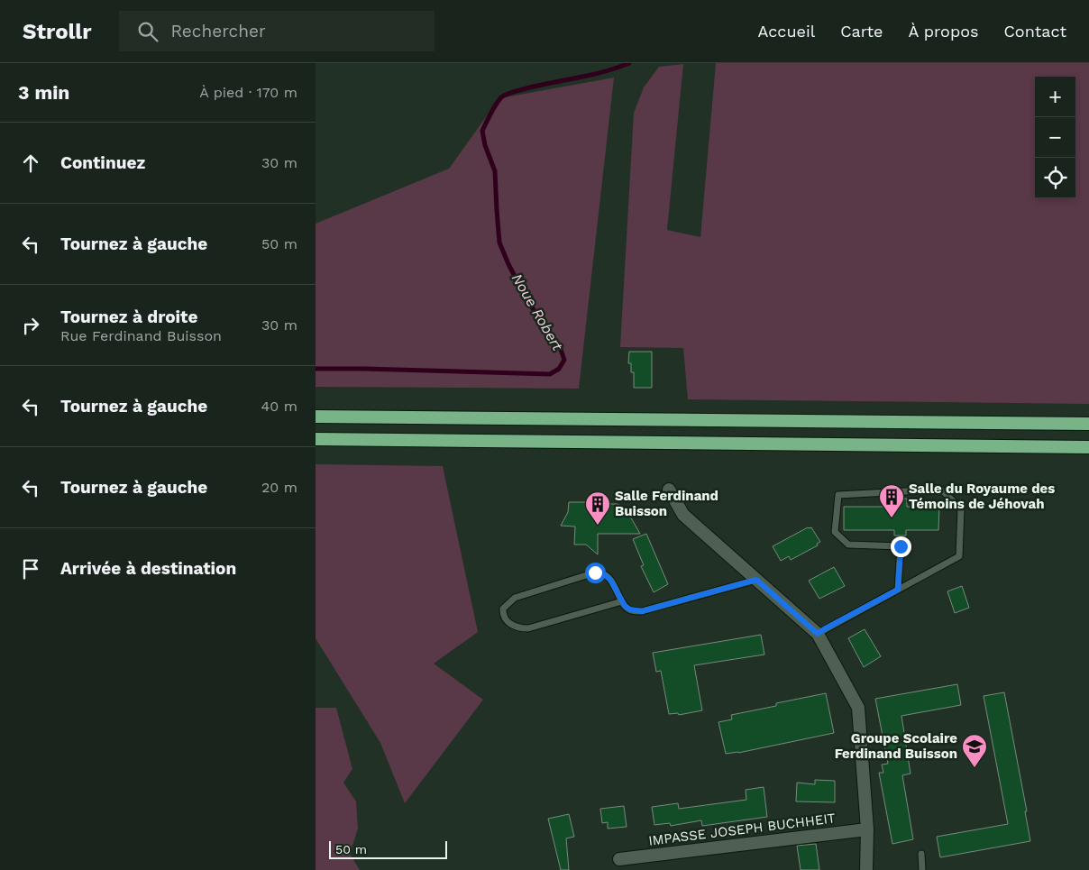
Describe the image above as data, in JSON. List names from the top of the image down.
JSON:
{
  "streets": {
    "street": ["IMPASSE JOSEPH BUCHHEIT"]
  },
  "water": ["Noue Robert"],
  "places": {
    "building": ["Salle du Royaume des Témoins de Jéhovah", "Salle Ferdinand Buisson"],
    "school or university": ["Groupe Scolaire Ferdinand Buisson"]
  },
  "scale_bar": "50 m",
  "page": {
    "header": "Strollr",
    "search": "Rechercher",
    "nav": [
      "Accueil",
      "Carte",
      "À propos",
      "Contact"
    ],
    "heading": ["3 min", "À pied · 170 m"],
    "map_buttons": ["+", "−"],
    "list": [
      ["Continuez", "30 m"],
      ["Tournez à gauche", "50 m"],
      ["Tournez à droite", "Rue Ferdinand Buisson", "30 m"],
      ["Tournez à gauche", "40 m"],
      ["Tournez à gauche", "20 m"],
      "Arrivée à destination"
    ],
    "scale": "50 m"
  }
}
